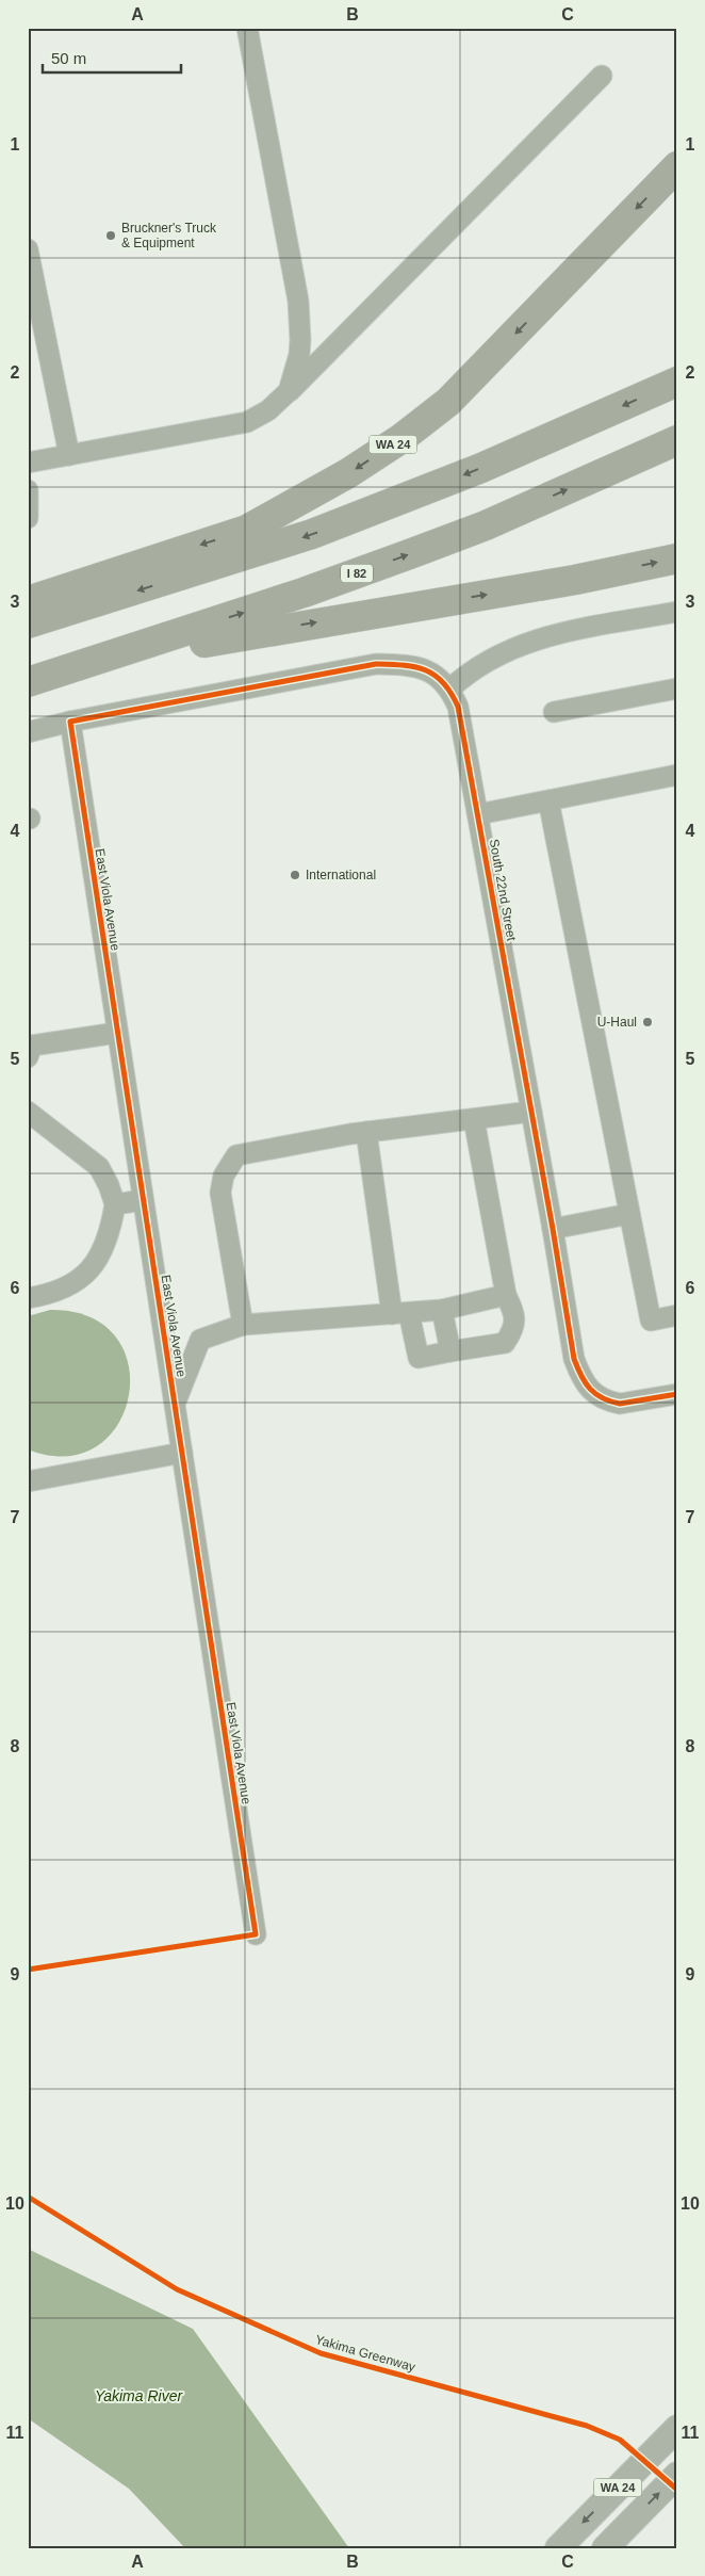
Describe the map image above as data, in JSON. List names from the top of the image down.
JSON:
{
  "streets": {
    "highway": ["WA 24", "I 82"],
    "street": ["South 22nd Street", "East Viola Avenue"],
    "cycle path": ["Yakima Greenway"]
  },
  "crossings": [
    ["South 22nd Street", "East Viola Avenue"]
  ],
  "water": ["Yakima River"],
  "places": ["Bruckner's Truck & Equipment", "International", "U-Haul"],
  "scale_bar": "50 m",
  "grid": {
    "columns": ["A", "B", "C"],
    "rows": [
      "1",
      "2",
      "3",
      "4",
      "5",
      "6",
      "7",
      "8",
      "9",
      "10",
      "11"
    ]
  }
}
